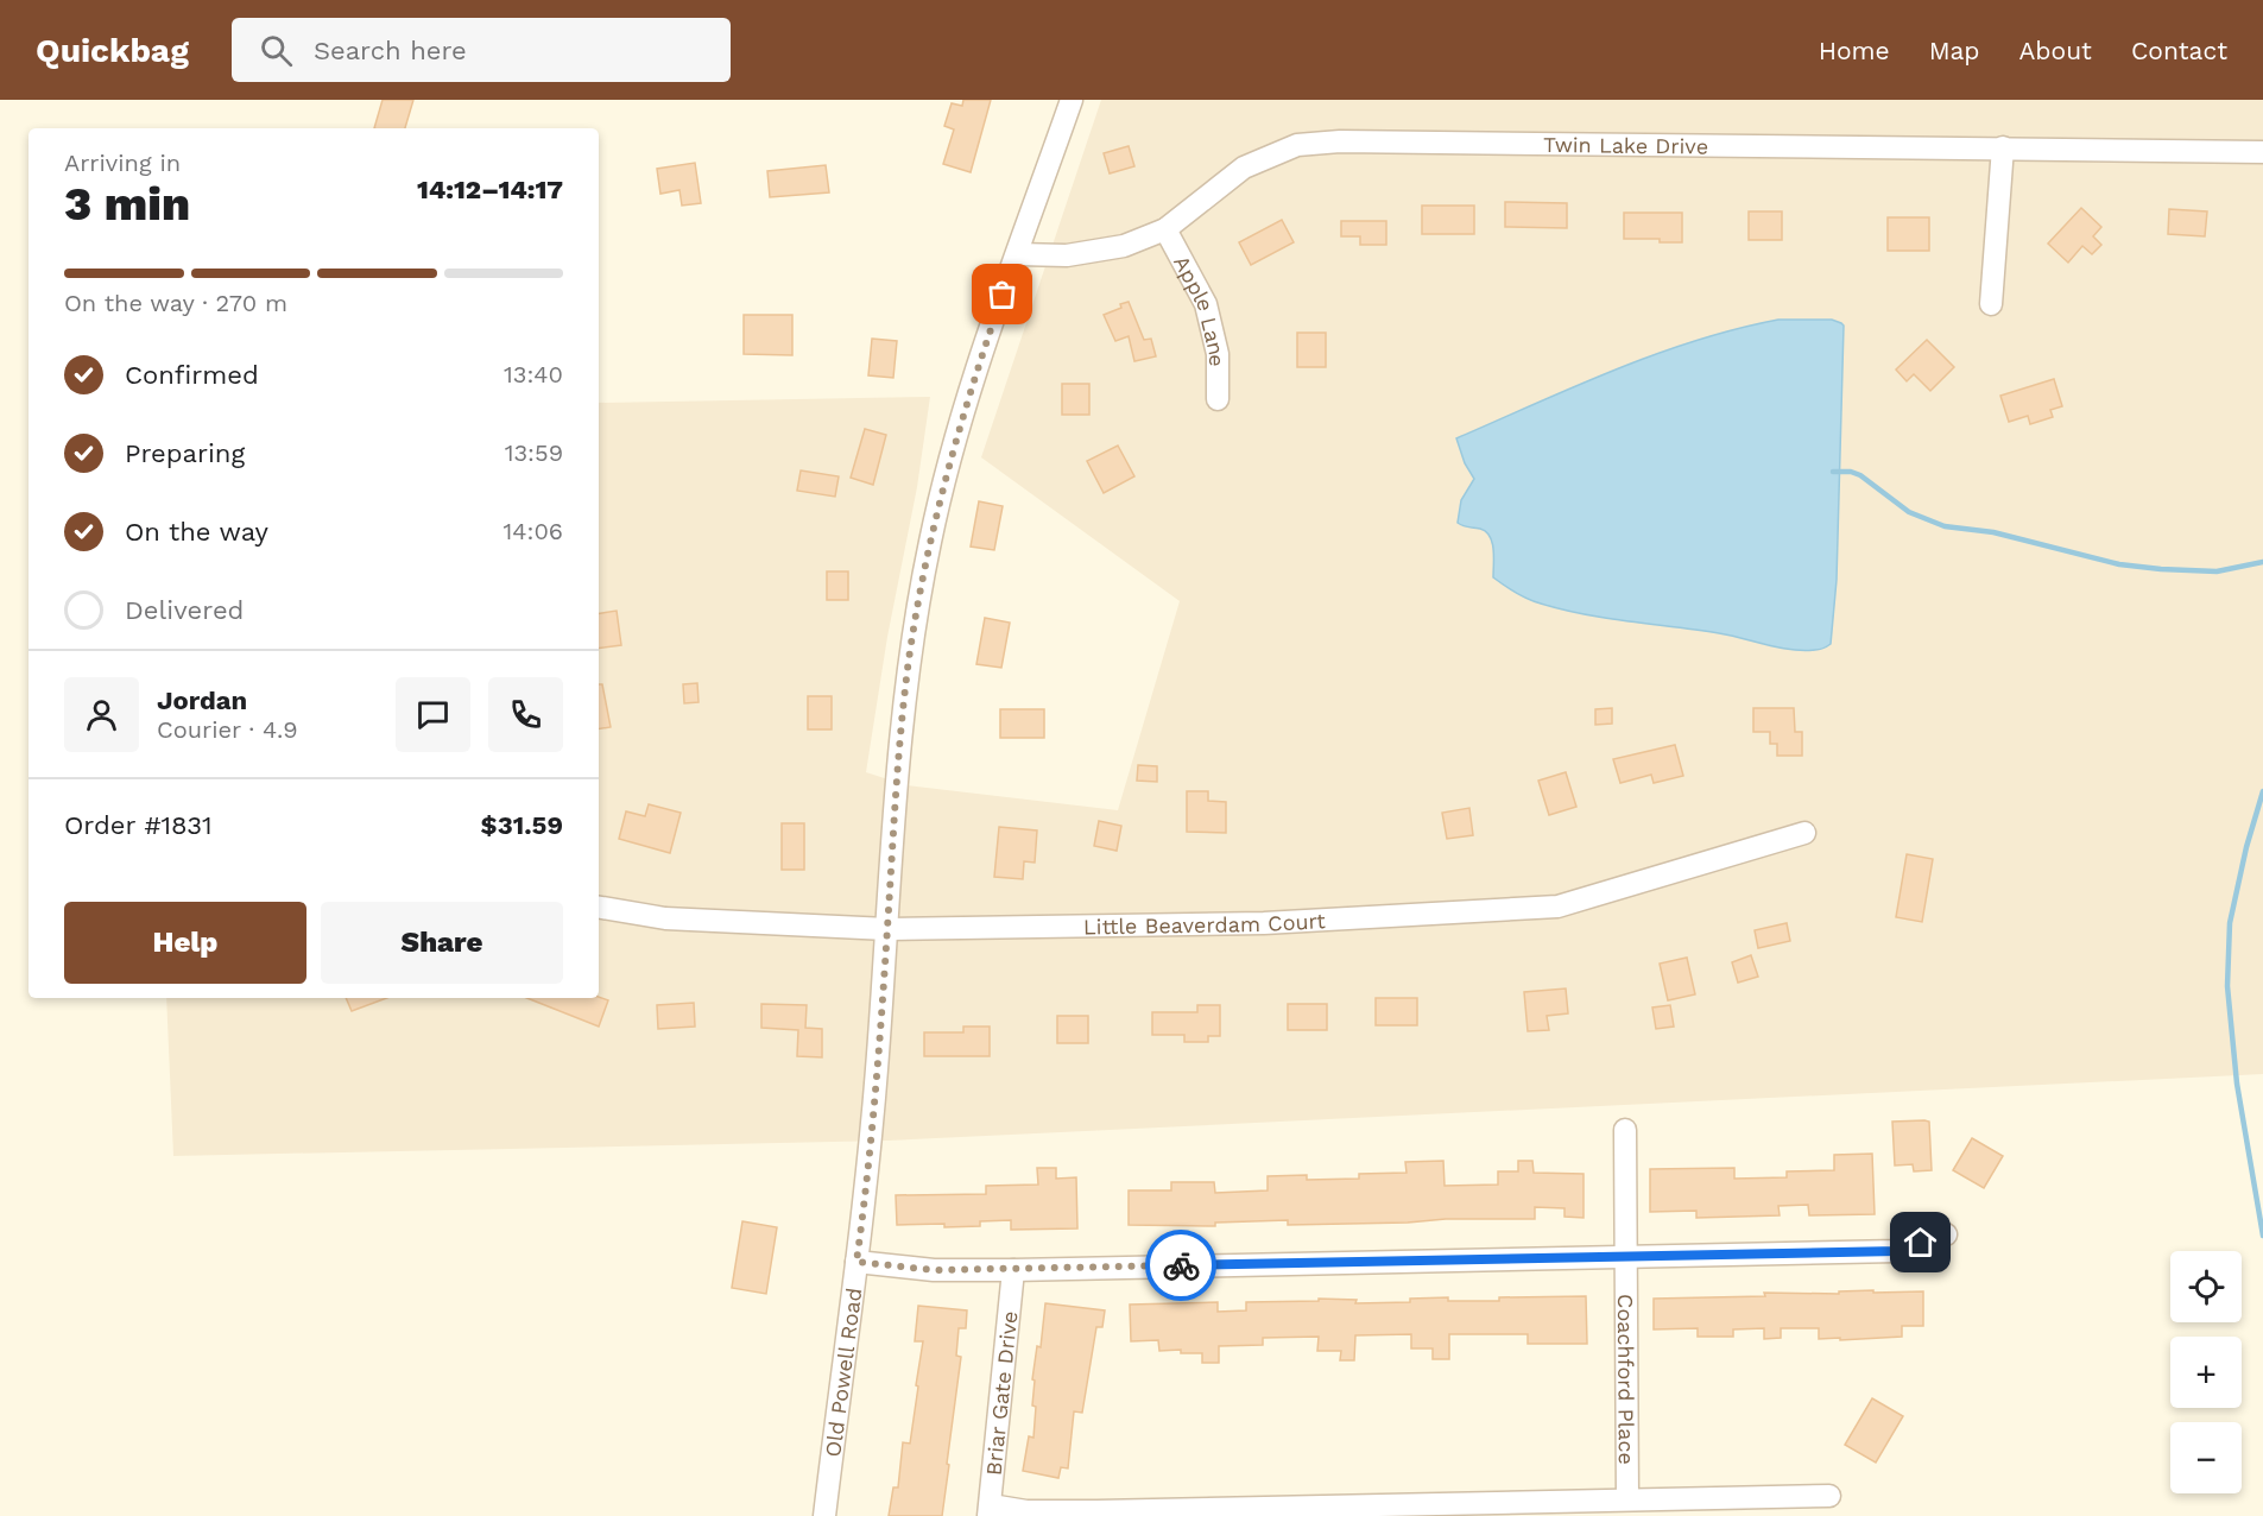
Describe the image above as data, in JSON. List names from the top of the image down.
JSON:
{
  "streets": {
    "street": [
      "Twin Lake Drive",
      "Apple Lane",
      "Little Beaverdam Court",
      "Old Powell Road",
      "Coachford Place",
      "Briar Gate Drive"
    ]
  },
  "crossings": [
    ["Twin Lake Drive", "Apple Lane"],
    ["Twin Lake Drive", "Old Powell Road"],
    ["Little Beaverdam Court", "Old Powell Road"]
  ],
  "page": {
    "header": "Quickbag",
    "search": "Search here",
    "nav": [
      "Home",
      "Map",
      "About",
      "Contact"
    ],
    "heading": ["3 min", "Arriving in", "14:12–14:17"],
    "panel": [
      "Jordan",
      "Courier · 4.9",
      "Order #1831",
      "$31.59"
    ],
    "bar": "On the way · 270 m",
    "list": [
      ["Confirmed", "13:40"],
      ["Preparing", "13:59"],
      ["On the way", "14:06"],
      "Delivered"
    ],
    "buttons": ["Help", "Share"],
    "map_buttons": ["+", "−"]
  }
}
